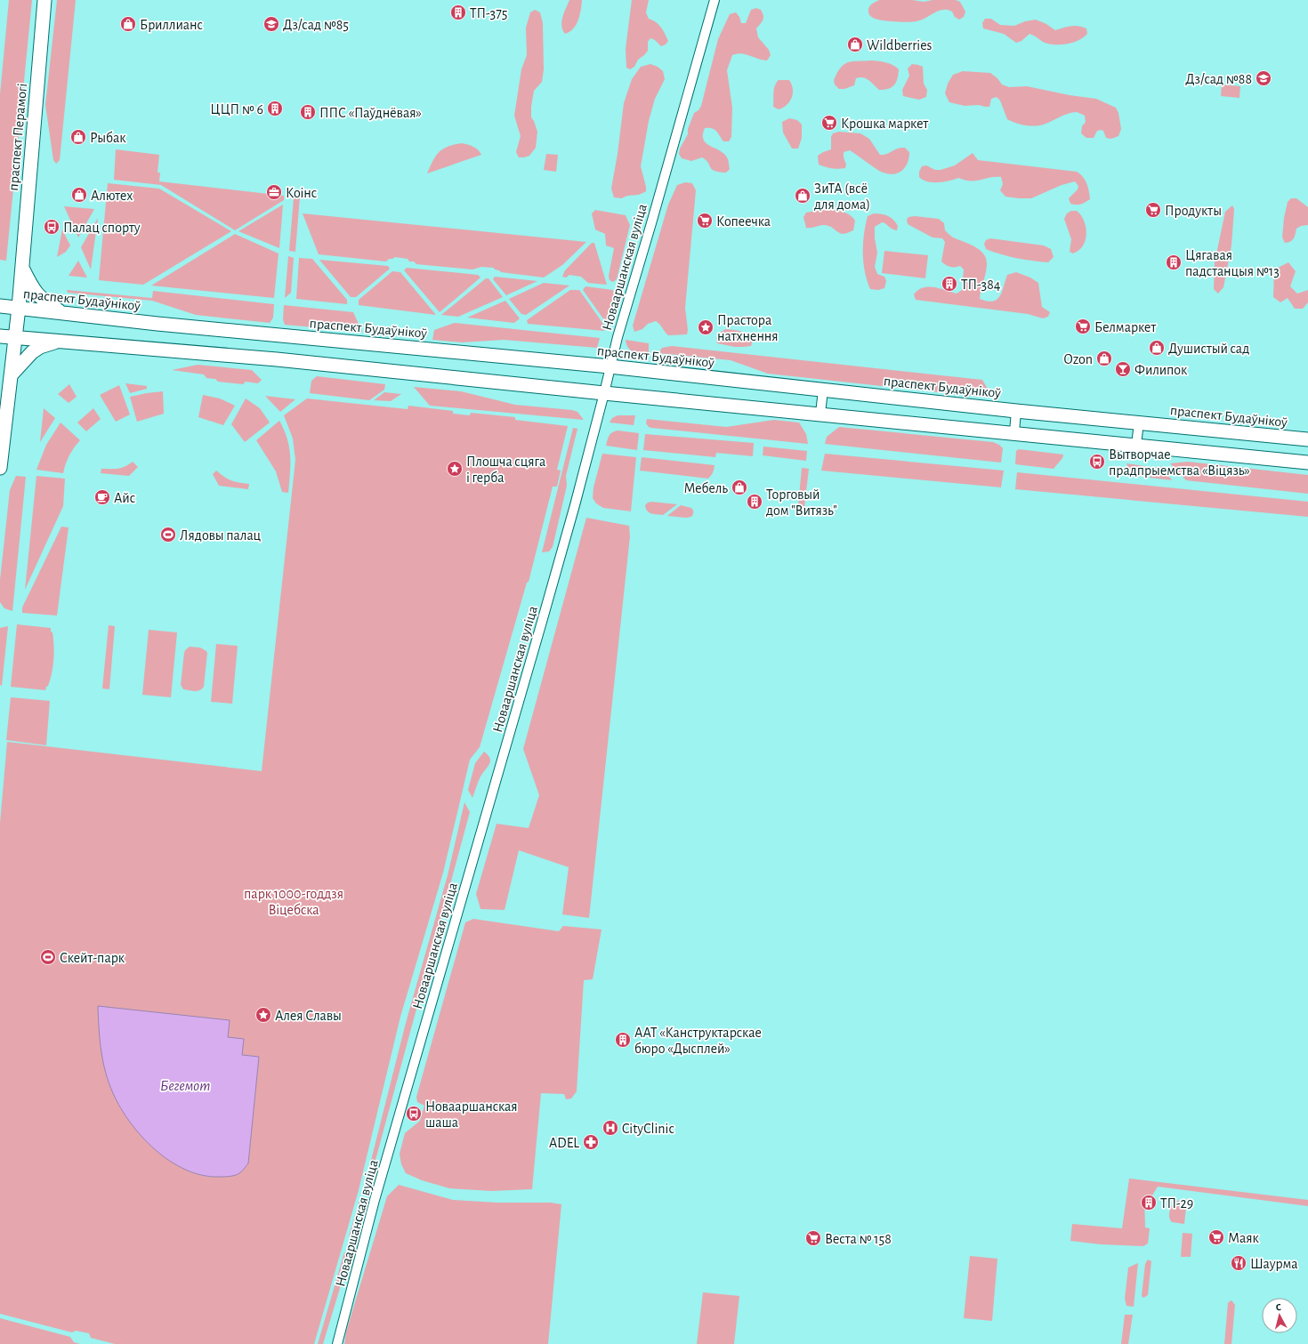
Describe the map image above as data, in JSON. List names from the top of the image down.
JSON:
{
  "streets": {
    "main road": ["праспект Перамогі", "праспект Будаўнікоў"],
    "street": ["Новааршанская вуліца"]
  },
  "crossings": [
    ["праспект Перамогі", "праспект Будаўнікоў"],
    ["Новааршанская вуліца", "праспект Будаўнікоў"]
  ],
  "water": ["Бегемот"],
  "parks": ["парк 1000-годдзя Віцебска"],
  "places": {
    "building": [
      "ТП-375",
      "ЦЦП № 6",
      "ППС «Паўднёвая»",
      "Цягавая падстанцыя №13",
      "ТП-384",
      "Торговый дом \"Витязь\"",
      "ААТ «Канструктарскае бюро «Дысплей»",
      "ТП-29"
    ],
    "shop": [
      "Бриллианс",
      "Wildberries",
      "Рыбак",
      "Алютех",
      "ЗиТА (всё для дома)",
      "Душистый сад",
      "Ozon",
      "Мебель"
    ],
    "school or university": ["Дз/сад №85", "Дз/сад №88"],
    "supermarket": [
      "Крошка маркет",
      "Продукты",
      "Копеечка",
      "Белмаркет",
      "Маяк",
      "Веста № 158"
    ],
    "office": ["Коінс"],
    "bus stop": ["Палац спорту", "Вытворчае прадпрыемства «Віцязь»", "Новааршанская шаша"],
    "place": ["Прастора натхнення", "Плошча сцяга і герба", "Алея Славы"],
    "bar": ["Филипок"],
    "cafe": ["Айс"],
    "sports": ["Лядовы палац", "Скейт-парк"],
    "hospital": ["CityClinic"],
    "pharmacy": ["ADEL"],
    "restaurant": ["Шаурма"]
  },
  "north": "top"
}
